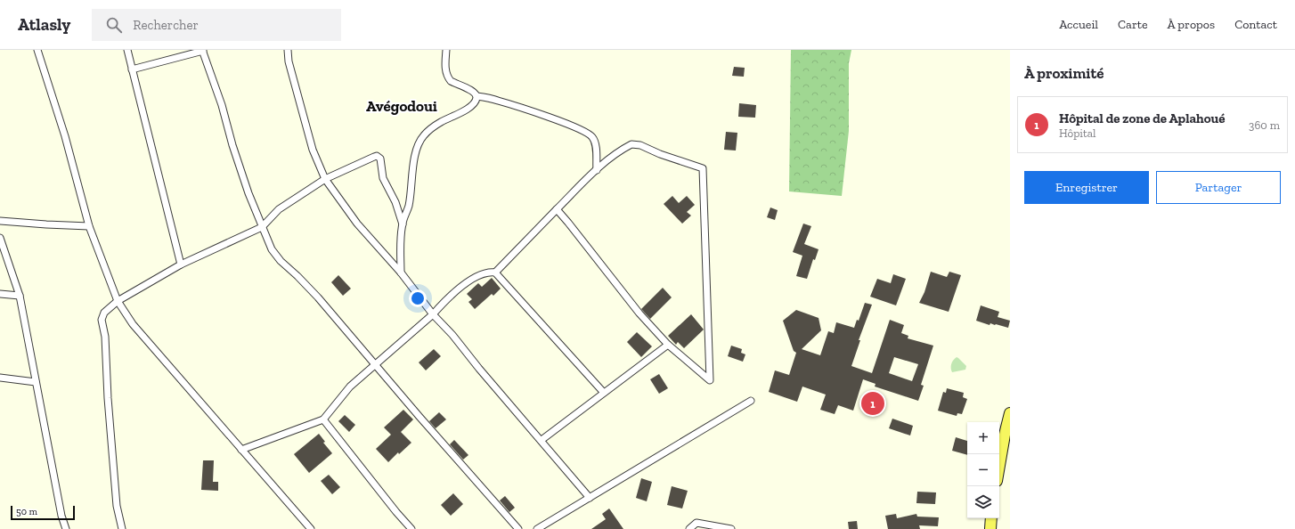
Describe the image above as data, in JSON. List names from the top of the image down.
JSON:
{
  "districts": ["Avégodoui"],
  "scale_bar": "50 m",
  "page": {
    "header": "Atlasly",
    "search": "Rechercher",
    "nav": [
      "Accueil",
      "Carte",
      "À propos",
      "Contact"
    ],
    "heading": "À proximité",
    "list": [
      {
        "mark": "1",
        "name": "Hôpital de zone de Aplahoué",
        "note": "Hôpital",
        "value": "360 m"
      }
    ],
    "buttons": ["Enregistrer", "Partager"],
    "pins": "1",
    "map_buttons": ["+", "−"],
    "scale": "50 m"
  }
}
